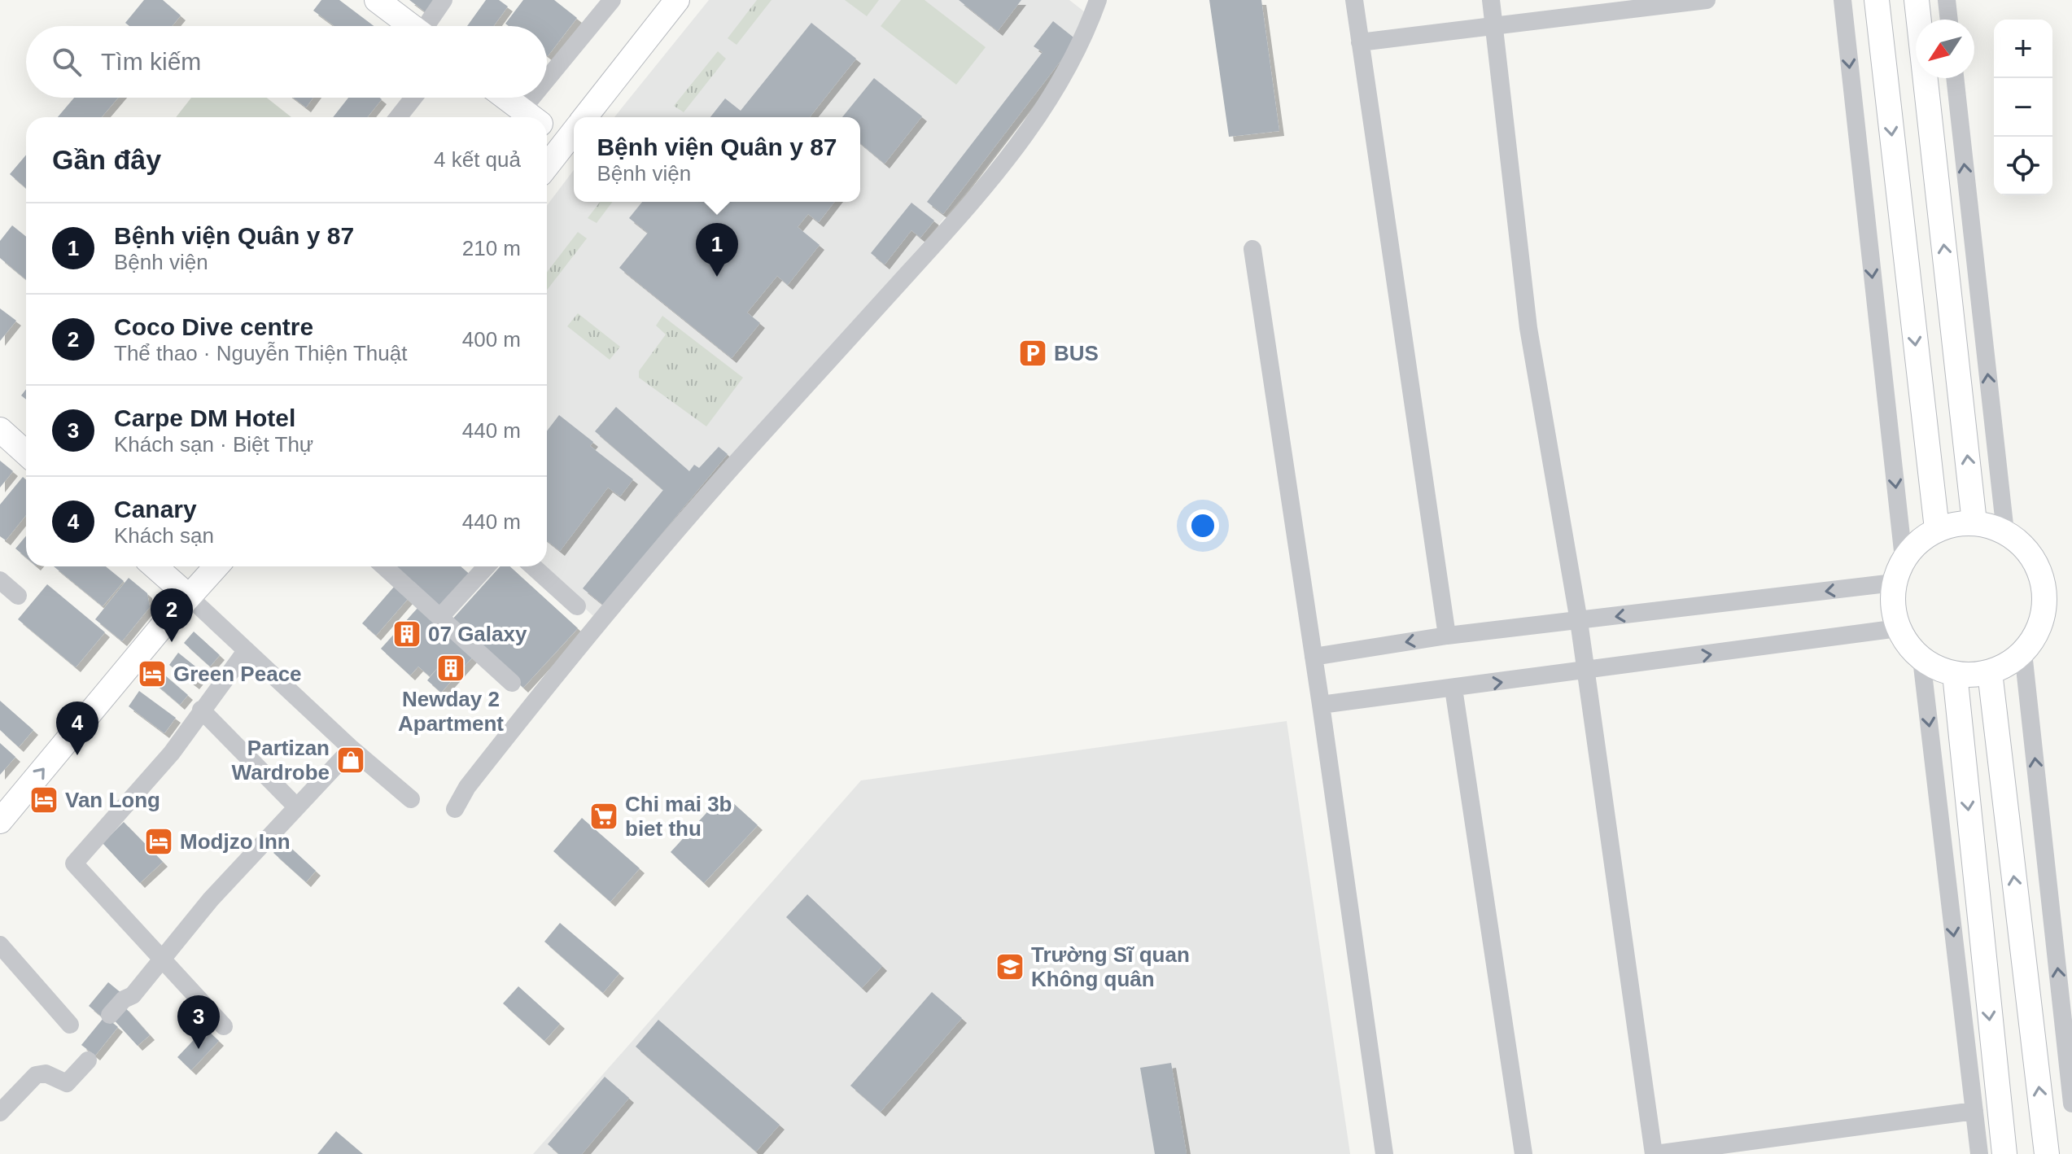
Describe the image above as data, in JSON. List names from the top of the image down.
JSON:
{
  "places": {
    "parking": ["BUS"],
    "building": ["07 Galaxy", "Newday 2 Apartment"],
    "hotel": ["Green Peace", "Van Long", "Modjzo Inn"],
    "shop": ["Partizan Wardrobe"],
    "supermarket": ["Chi mai 3b biet thu"],
    "school or university": ["Trường Sĩ quan Không quân"]
  },
  "north": "bottom left",
  "page": {
    "map_buttons": ["+", "−"],
    "search": "Tìm kiếm",
    "popup": ["Bệnh viện Quân y 87", "Bệnh viện"],
    "heading": ["Gần đây", "4 kết quả"],
    "list": [
      {
        "mark": "1",
        "name": "Bệnh viện Quân y 87",
        "note": "Bệnh viện",
        "value": "210 m"
      },
      {
        "mark": "2",
        "name": "Coco Dive centre",
        "note": "Thể thao · Nguyễn Thiện Thuật",
        "value": "400 m"
      },
      {
        "mark": "3",
        "name": "Carpe DM Hotel",
        "note": "Khách sạn · Biệt Thự",
        "value": "440 m"
      },
      {
        "mark": "4",
        "name": "Canary",
        "note": "Khách sạn",
        "value": "440 m"
      }
    ],
    "pins": [
      "1",
      "2",
      "4",
      "3"
    ]
  }
}
